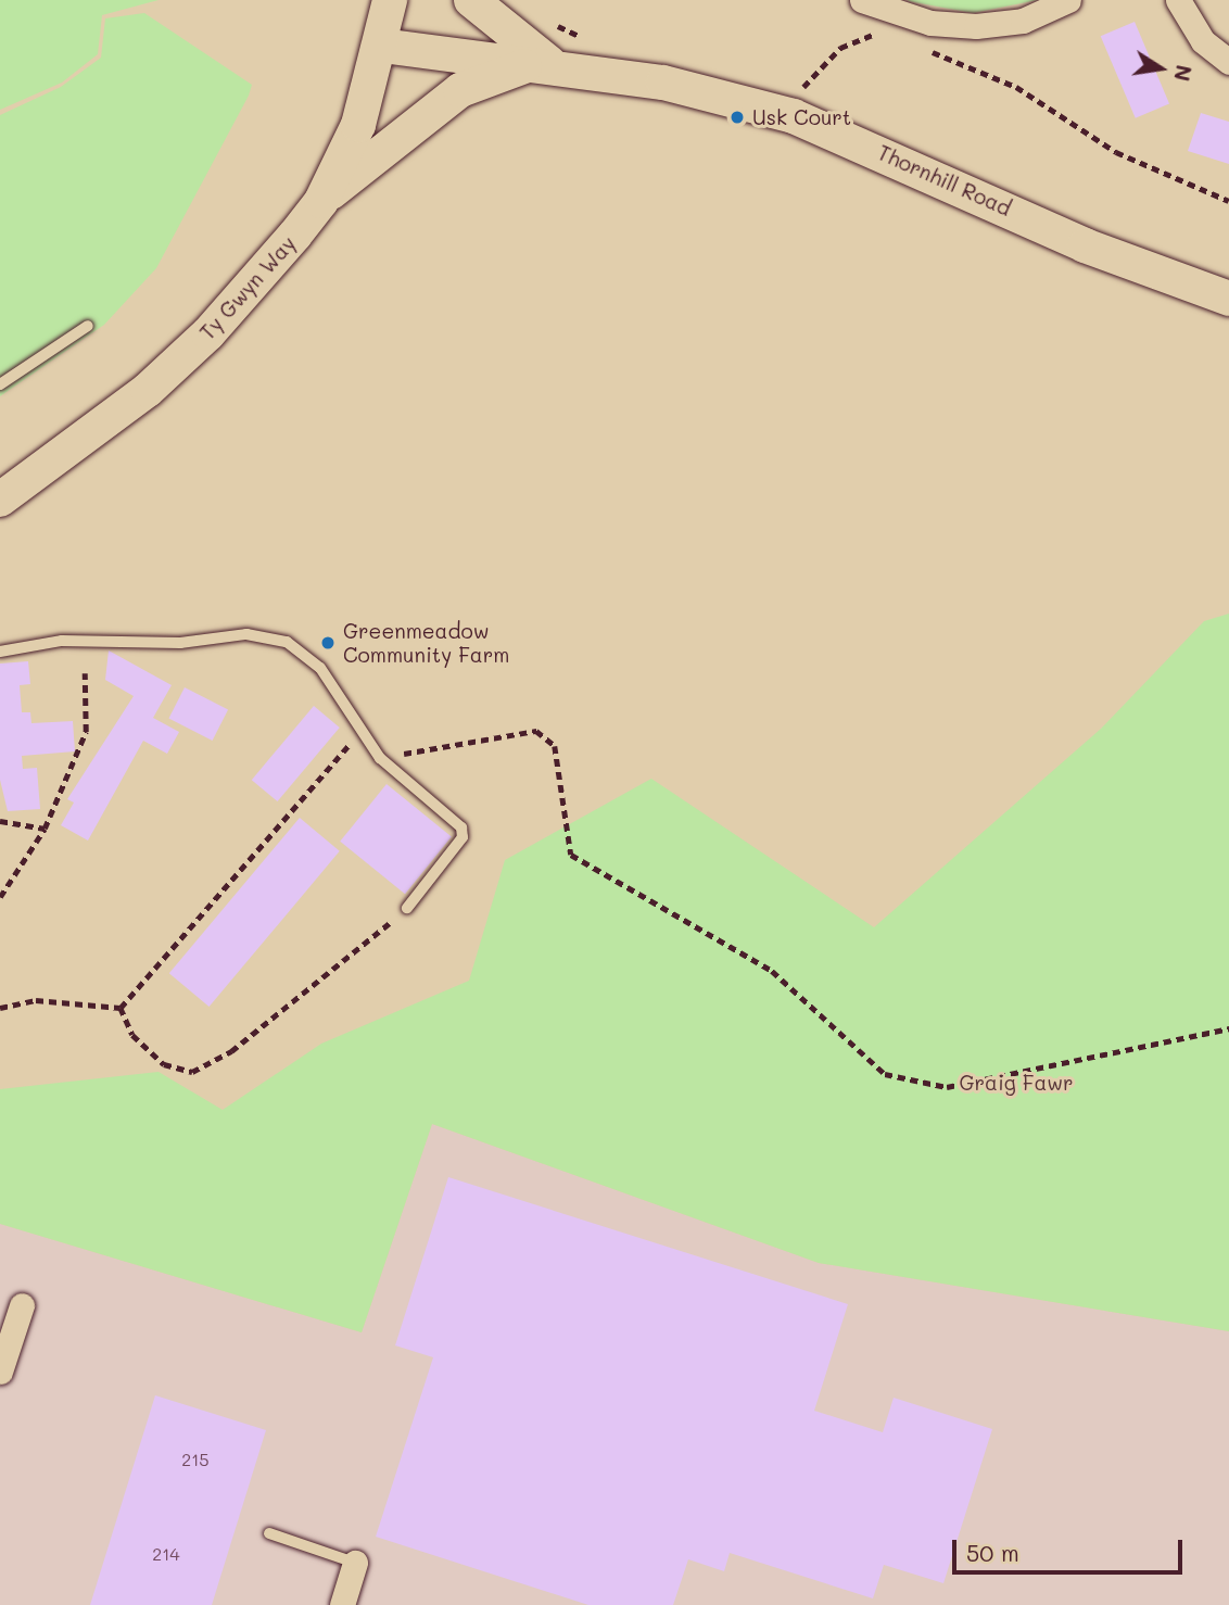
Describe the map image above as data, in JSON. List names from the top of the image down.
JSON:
{
  "streets": {
    "street": ["Thornhill Road", "Ty Gwyn Way"]
  },
  "crossings": [
    ["Thornhill Road", "Ty Gwyn Way"]
  ],
  "parks": ["Graig Fawr"],
  "places": ["Usk Court", "Greenmeadow Community Farm"],
  "house_numbers": ["215", "214"],
  "scale_bar": "50 m",
  "north": "right"
}
